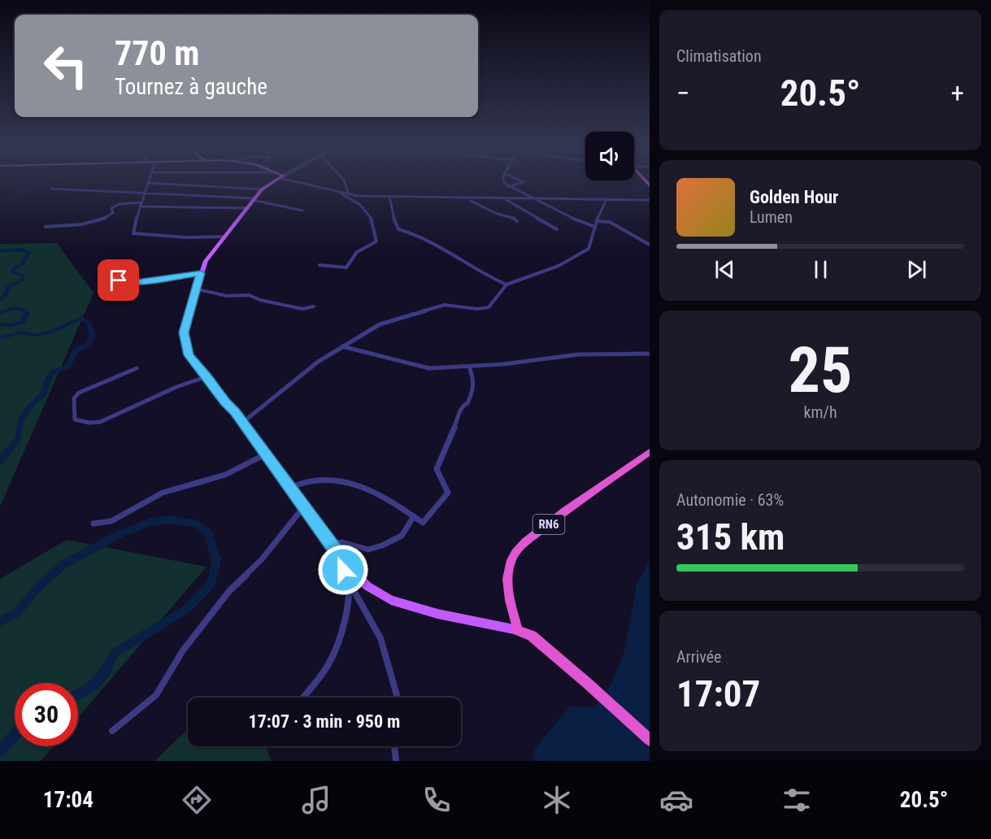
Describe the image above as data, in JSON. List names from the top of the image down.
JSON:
{
  "streets": {
    "highway": ["RN6"]
  },
  "page": {
    "tile": [
      "Climatisation",
      ["25", "km/h"],
      ["Autonomie · 63%", "315 km"],
      ["Arrivée", "17:07"]
    ],
    "turn": ["770 m", "Tournez à gauche"],
    "heat": ["−", "20.5°", "+"],
    "song": ["Golden Hour", "Lumen"],
    "limit": "30",
    "trip": "17:07 · 3 min · 950 m",
    "tabs": ["17:04", "20.5°"]
  }
}
